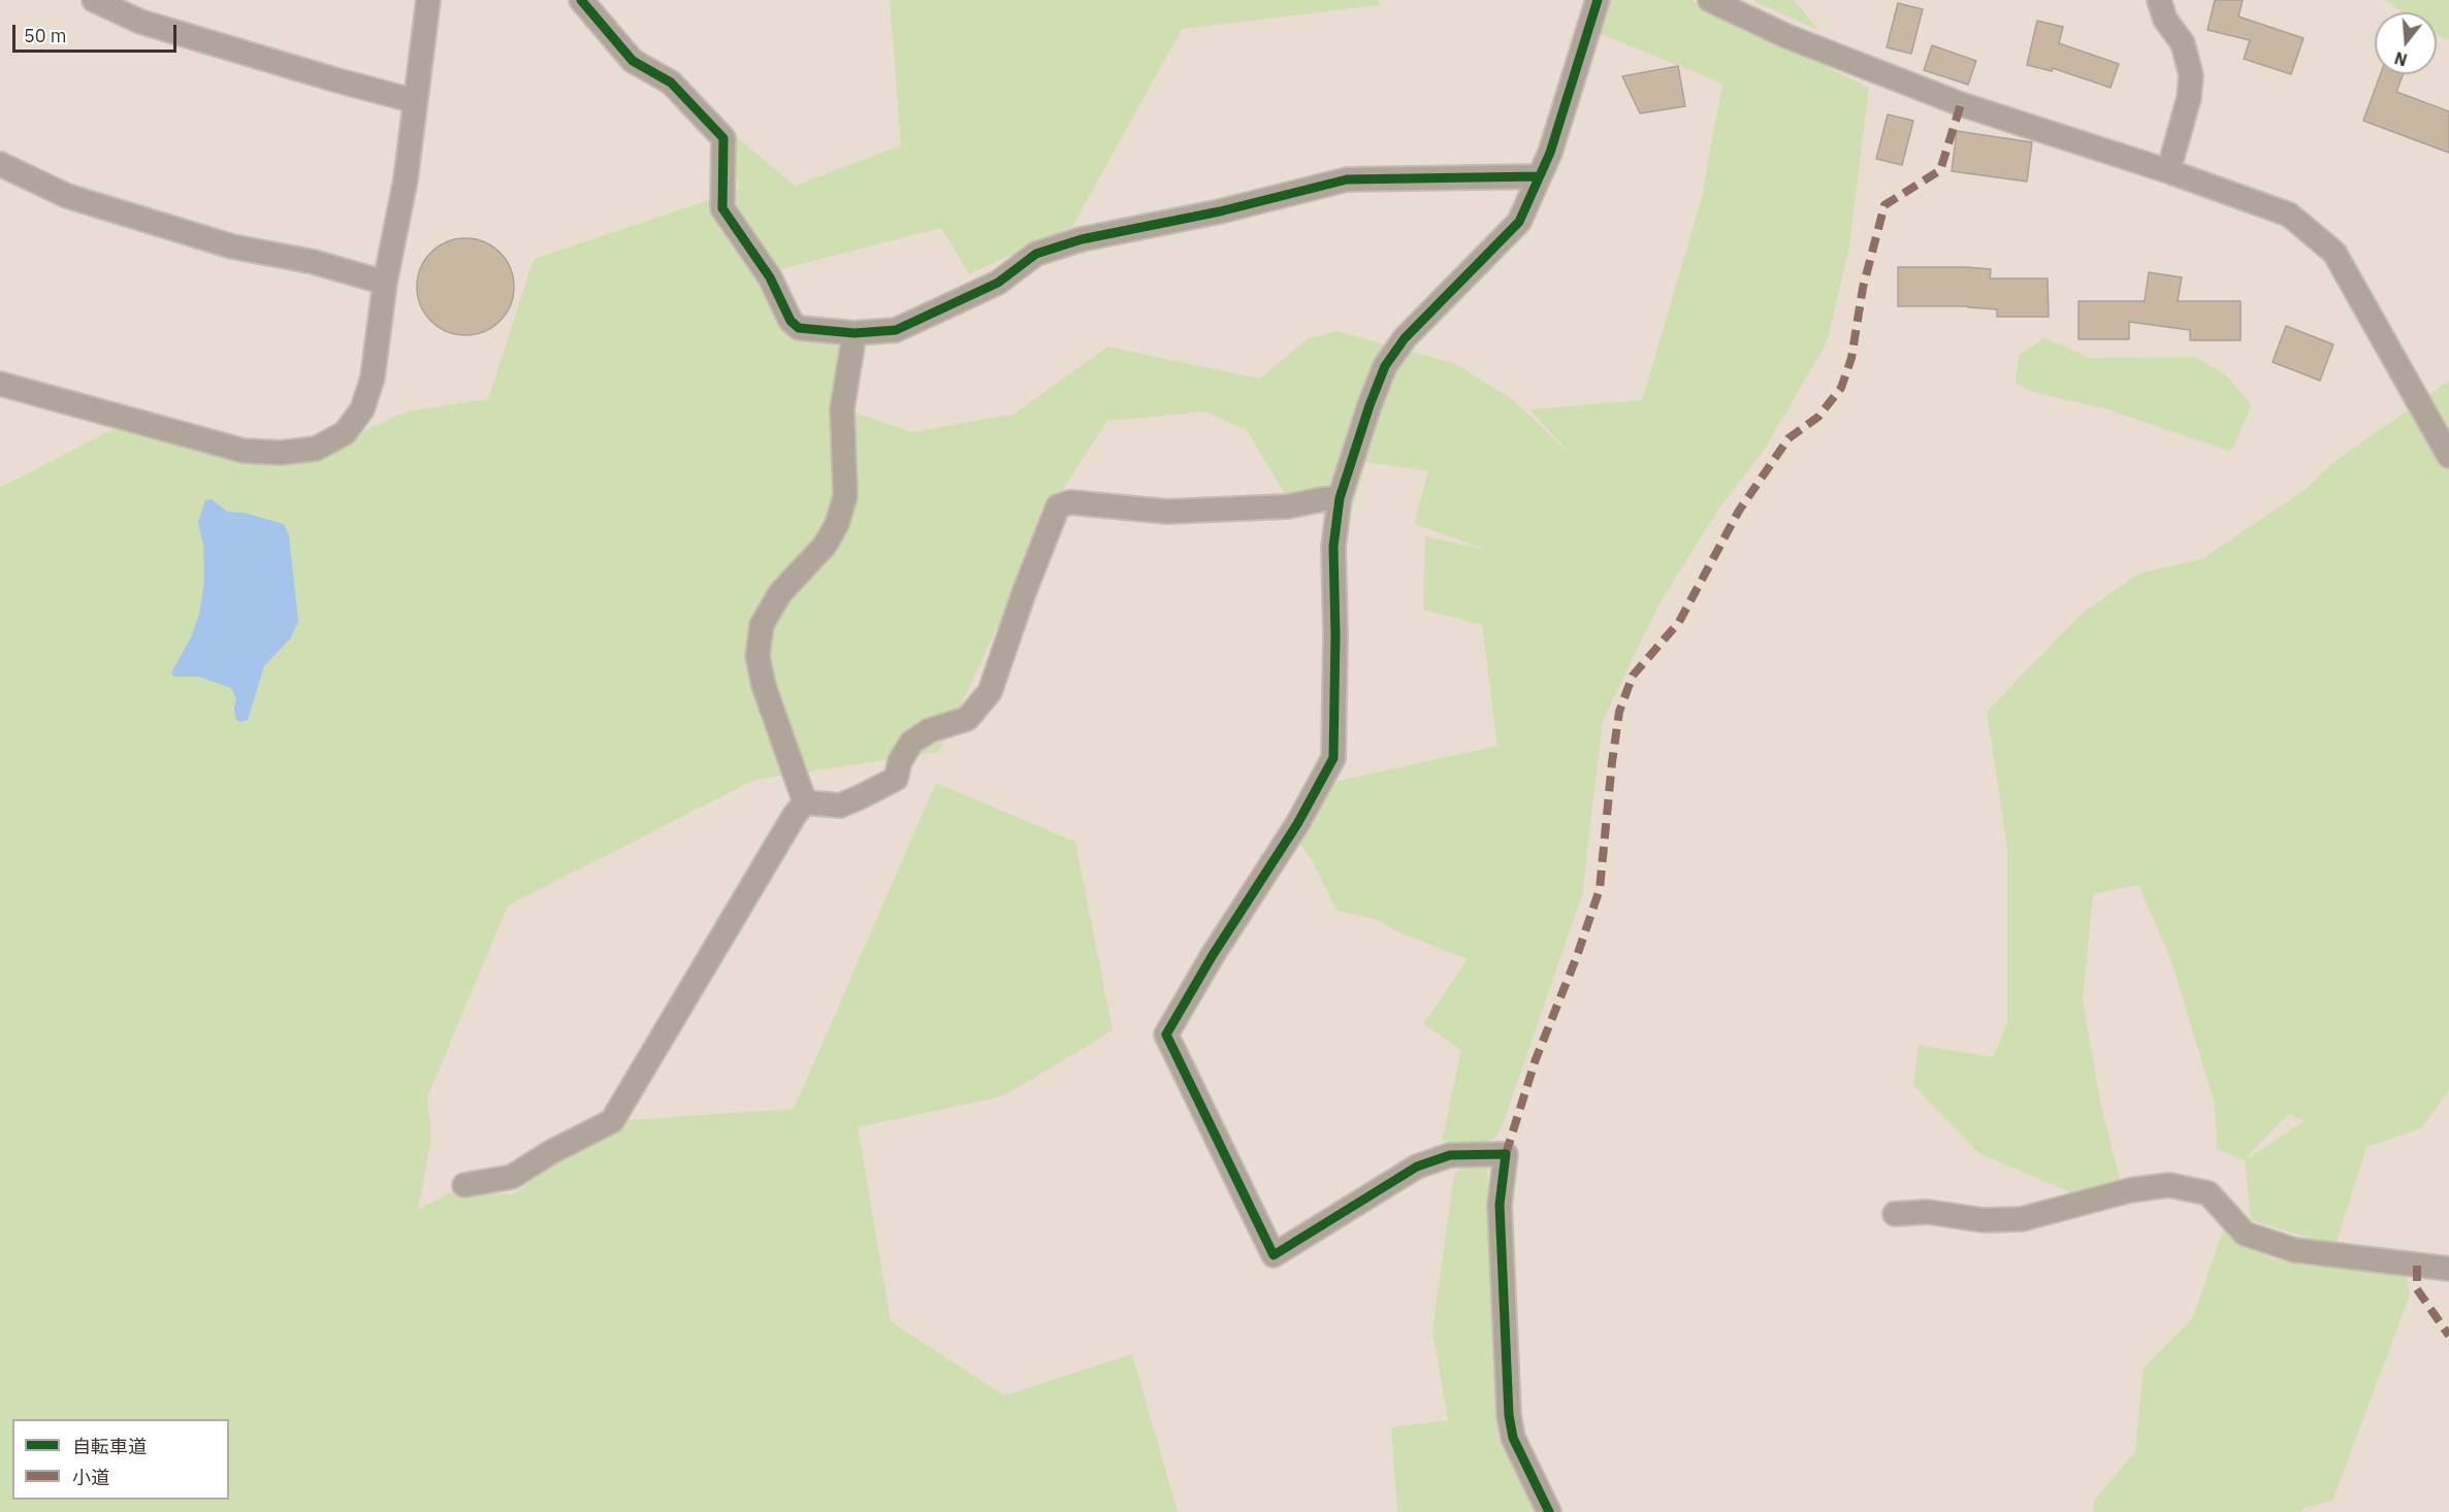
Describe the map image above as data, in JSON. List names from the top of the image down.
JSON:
{
  "legend": ["自転車道", "小道"],
  "scale_bar": "50 m",
  "north": "bottom"
}
